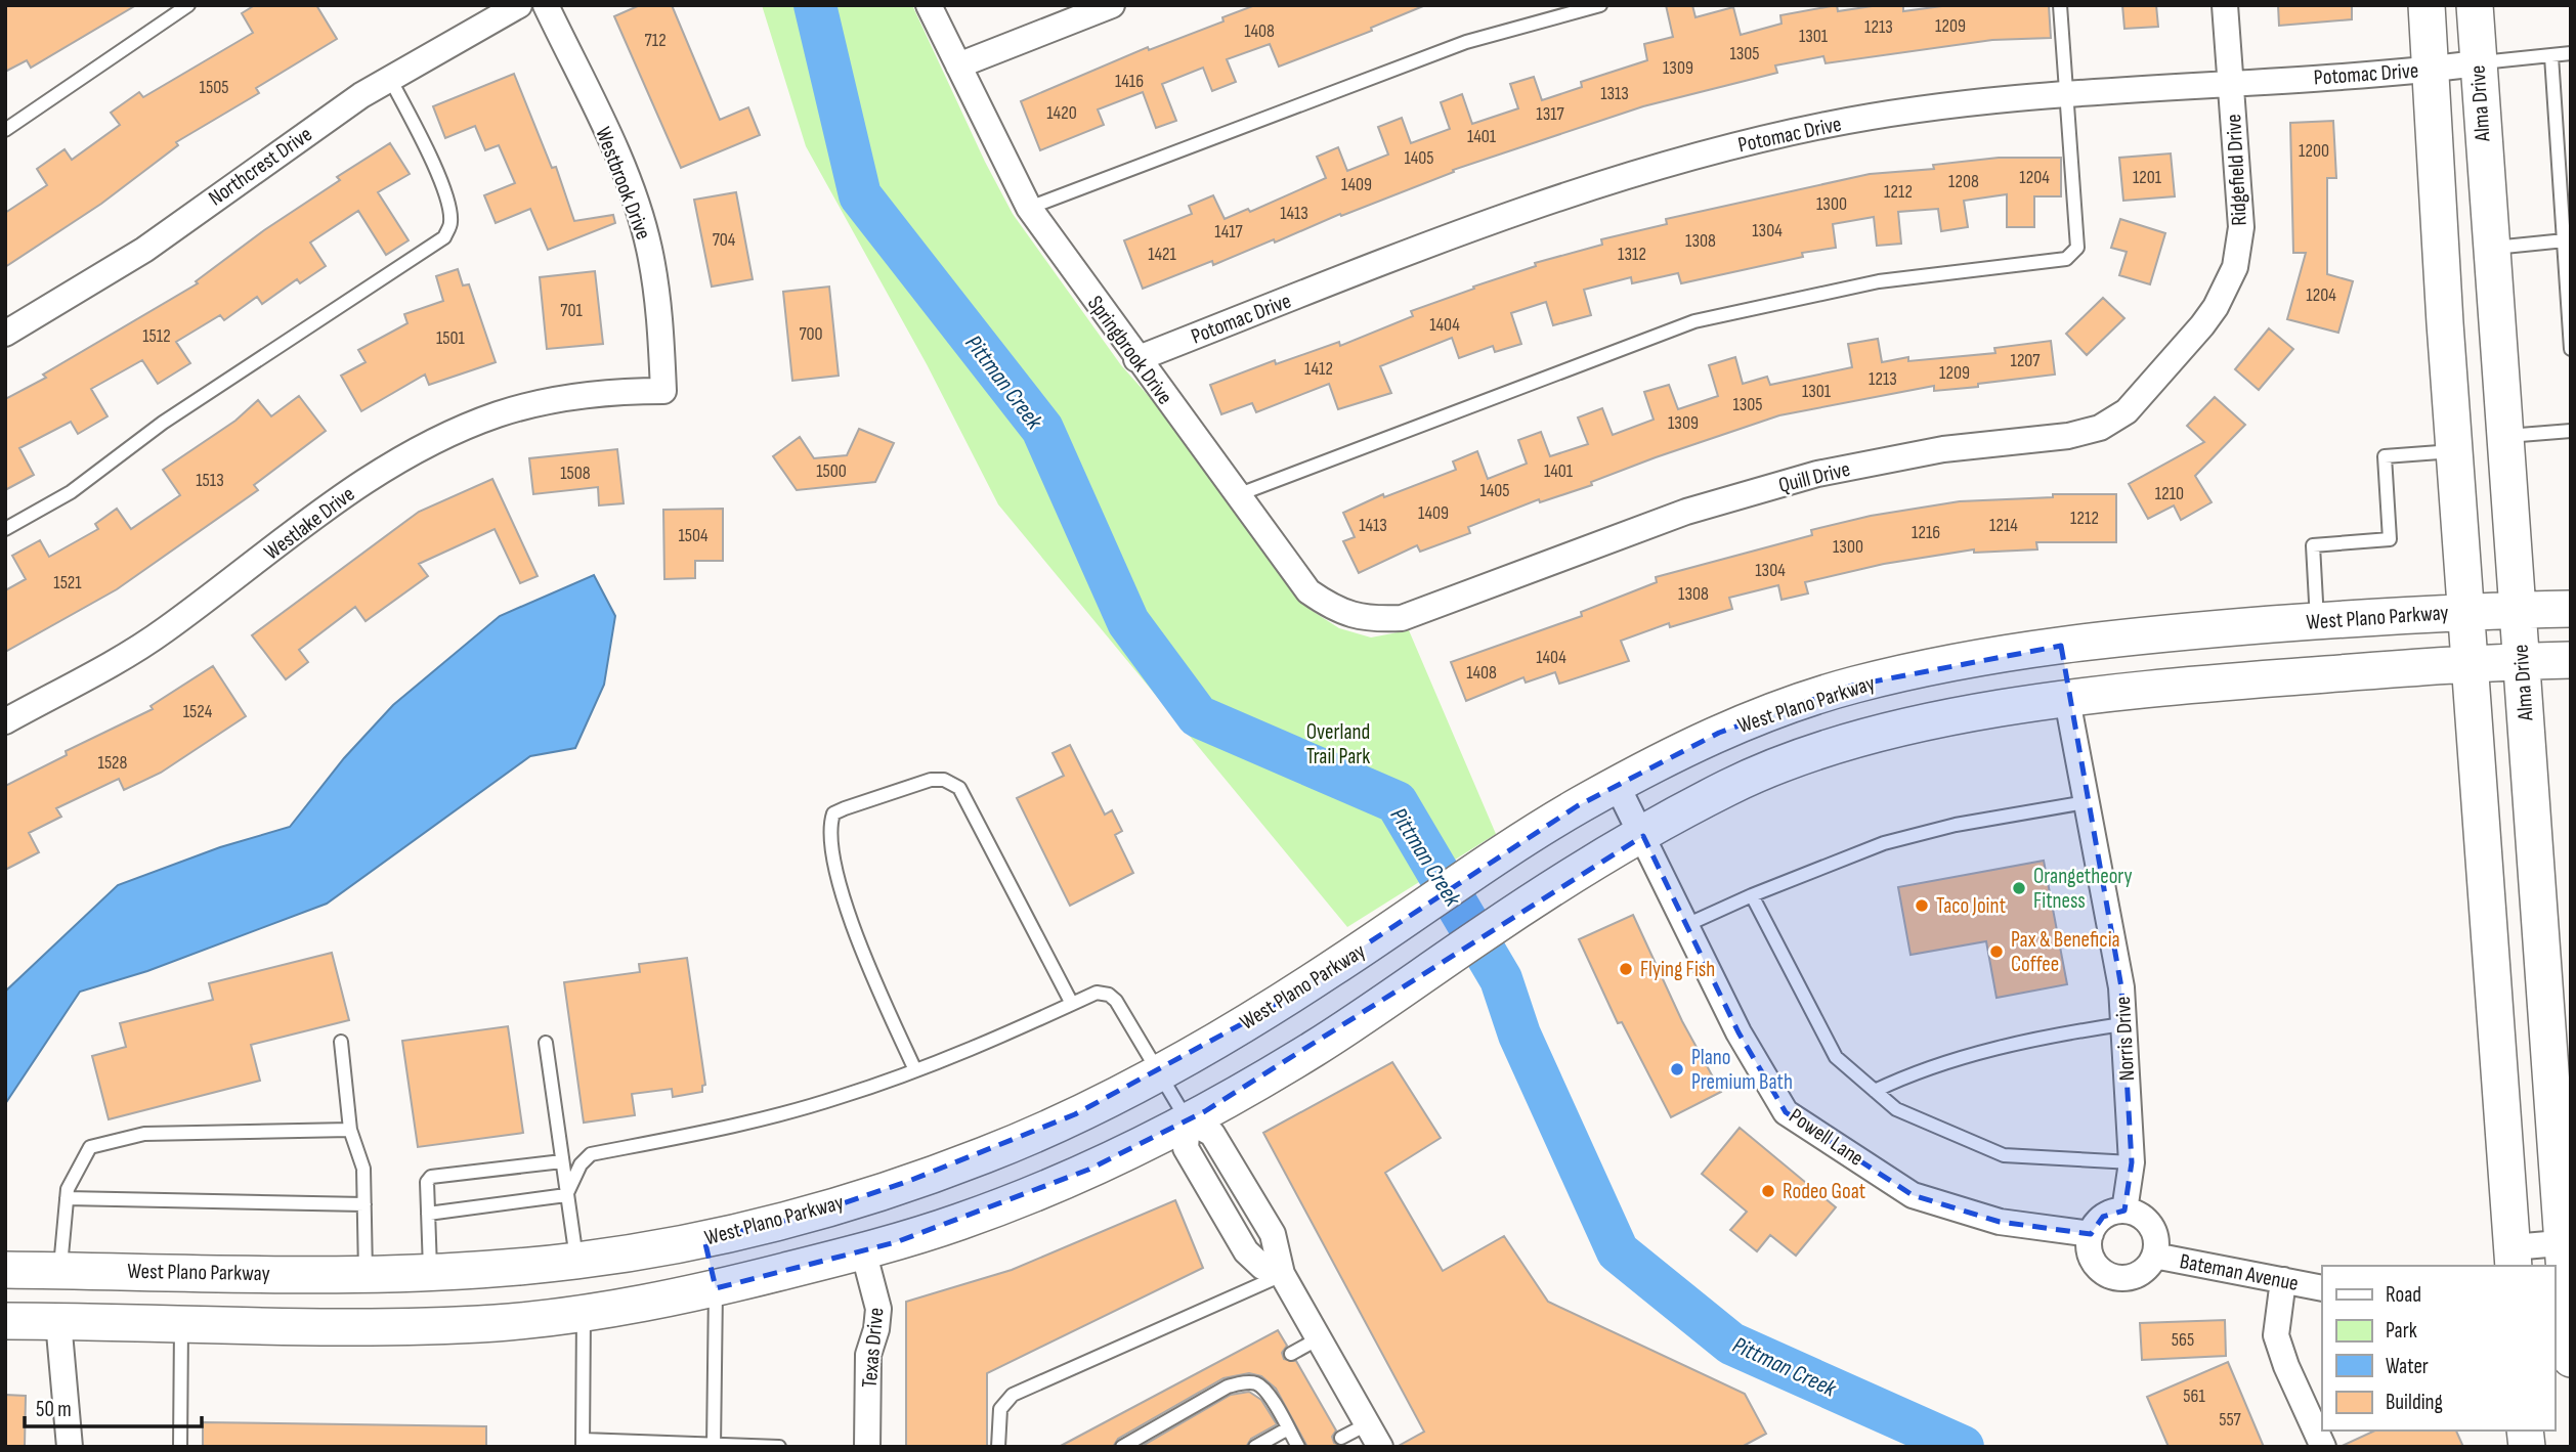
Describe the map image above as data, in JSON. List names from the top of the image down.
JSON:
{
  "streets": {
    "main road": ["Alma Drive", "West Plano Parkway"],
    "street": [
      "Potomac Drive",
      "Northcrest Drive",
      "Ridgefield Drive",
      "Westbrook Drive",
      "Springbrook Drive",
      "Quill Drive",
      "Westlake Drive",
      "Norris Drive",
      "Powell Lane",
      "Bateman Avenue",
      "Texas Drive"
    ]
  },
  "crossings": [
    ["Potomac Drive", "Alma Drive"],
    ["Potomac Drive", "Ridgefield Drive"],
    ["Potomac Drive", "Springbrook Drive"],
    ["Alma Drive", "West Plano Parkway"],
    ["Ridgefield Drive", "Quill Drive"],
    ["Westbrook Drive", "Westlake Drive"],
    ["Springbrook Drive", "Quill Drive"],
    ["West Plano Parkway", "Powell Lane"],
    ["Norris Drive", "Powell Lane"],
    ["Norris Drive", "Bateman Avenue"],
    ["Powell Lane", "Bateman Avenue"]
  ],
  "water": ["Pittman Creek"],
  "parks": ["Overland Trail Park"],
  "places": [
    "Orangetheory Fitness",
    "Taco Joint",
    "Pax & Beneficia Coffee",
    "Flying Fish",
    "Plano Premium Bath",
    "Rodeo Goat"
  ],
  "house_numbers": [
    "1209",
    "1213",
    "1408",
    "1301",
    "712",
    "1305",
    "1309",
    "1416",
    "1505",
    "1313",
    "1420",
    "1317",
    "1401",
    "1200",
    "1405",
    "1204",
    "1201",
    "1208",
    "1409",
    "1212",
    "1300",
    "1413",
    "1304",
    "1417",
    "704",
    "1308",
    "1421",
    "1312",
    "1204",
    "701",
    "1404",
    "700",
    "1512",
    "1501",
    "1207",
    "1412",
    "1209",
    "1213",
    "1301",
    "1305",
    "1309",
    "1500",
    "1401",
    "1508",
    "1513",
    "1405",
    "1210",
    "1409",
    "1212",
    "1413",
    "1214",
    "1216",
    "1504",
    "1300",
    "1304",
    "1521",
    "1308",
    "1404",
    "1408",
    "1524",
    "1528",
    "565",
    "561",
    "557"
  ],
  "legend": [
    "Road",
    "Park",
    "Water",
    "Building"
  ],
  "scale_bar": "50 m"
}
